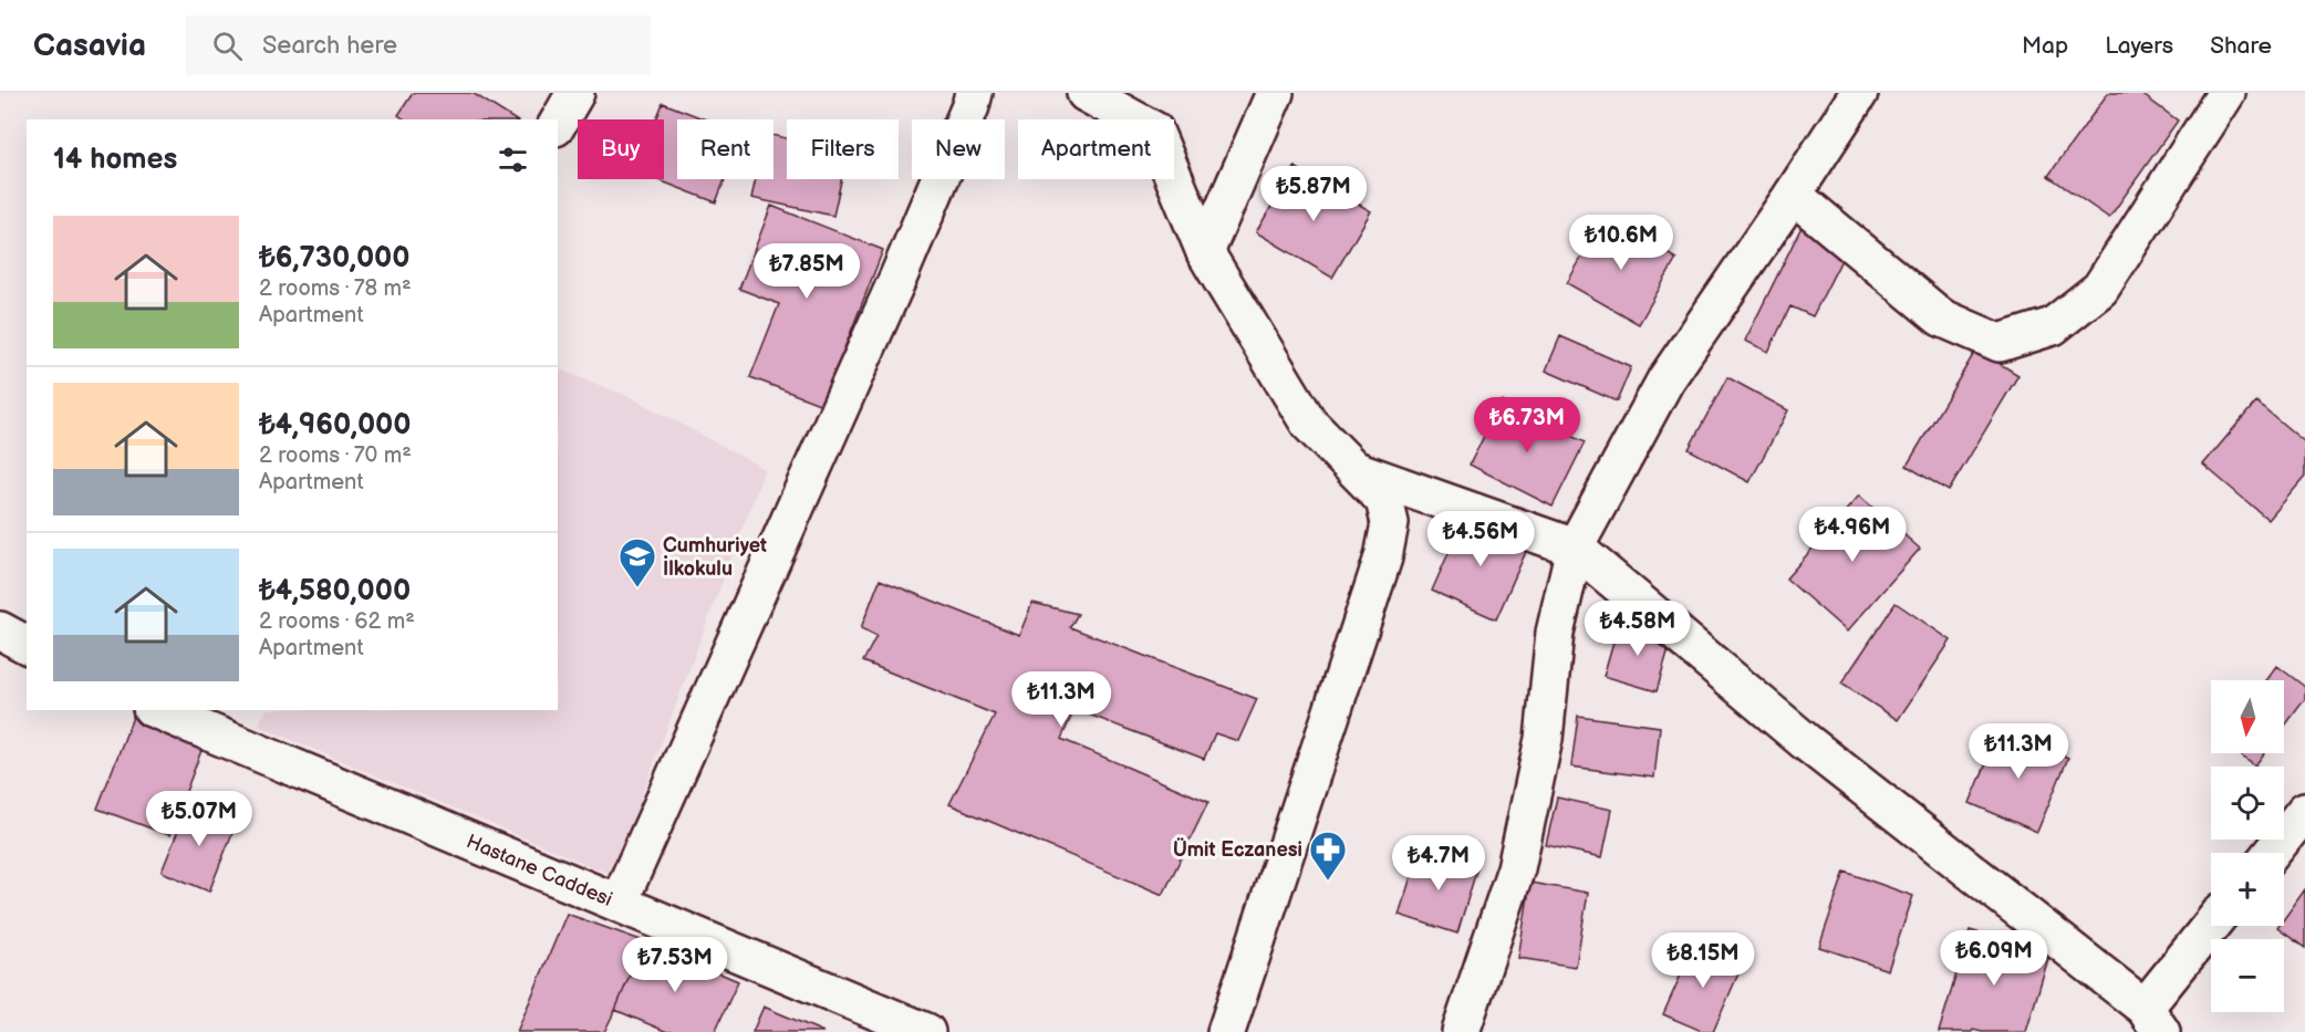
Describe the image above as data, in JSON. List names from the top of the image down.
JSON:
{
  "streets": {
    "street": ["Hastane Caddesi"]
  },
  "places": {
    "school or university": ["Cumhuriyet İlkokulu"],
    "pharmacy": ["Ümit Eczanesi"]
  },
  "north": "bottom",
  "page": {
    "header": "Casavia",
    "search": "Search here",
    "nav": ["Map", "Layers", "Share"],
    "chip": [
      "Buy",
      "Rent",
      "Filters",
      "New",
      "Apartment"
    ],
    "heading": "14 homes",
    "price": [
      "₺5.87M",
      "₺10.6M",
      "₺7.85M",
      "₺6.73M",
      "₺4.96M",
      "₺4.56M",
      "₺4.58M",
      "₺11.3M",
      "₺11.3M",
      "₺5.07M",
      "₺4.7M",
      "₺6.09M",
      "₺8.15M",
      "₺7.53M"
    ],
    "list": [
      {
        "name": "₺6,730,000",
        "note": "2 rooms · 78 m² · Apartment"
      },
      {
        "name": "₺4,960,000",
        "note": "2 rooms · 70 m² · Apartment"
      },
      {
        "name": "₺4,580,000",
        "note": "2 rooms · 62 m² · Apartment"
      }
    ],
    "map_buttons": ["+", "−"]
  }
}
